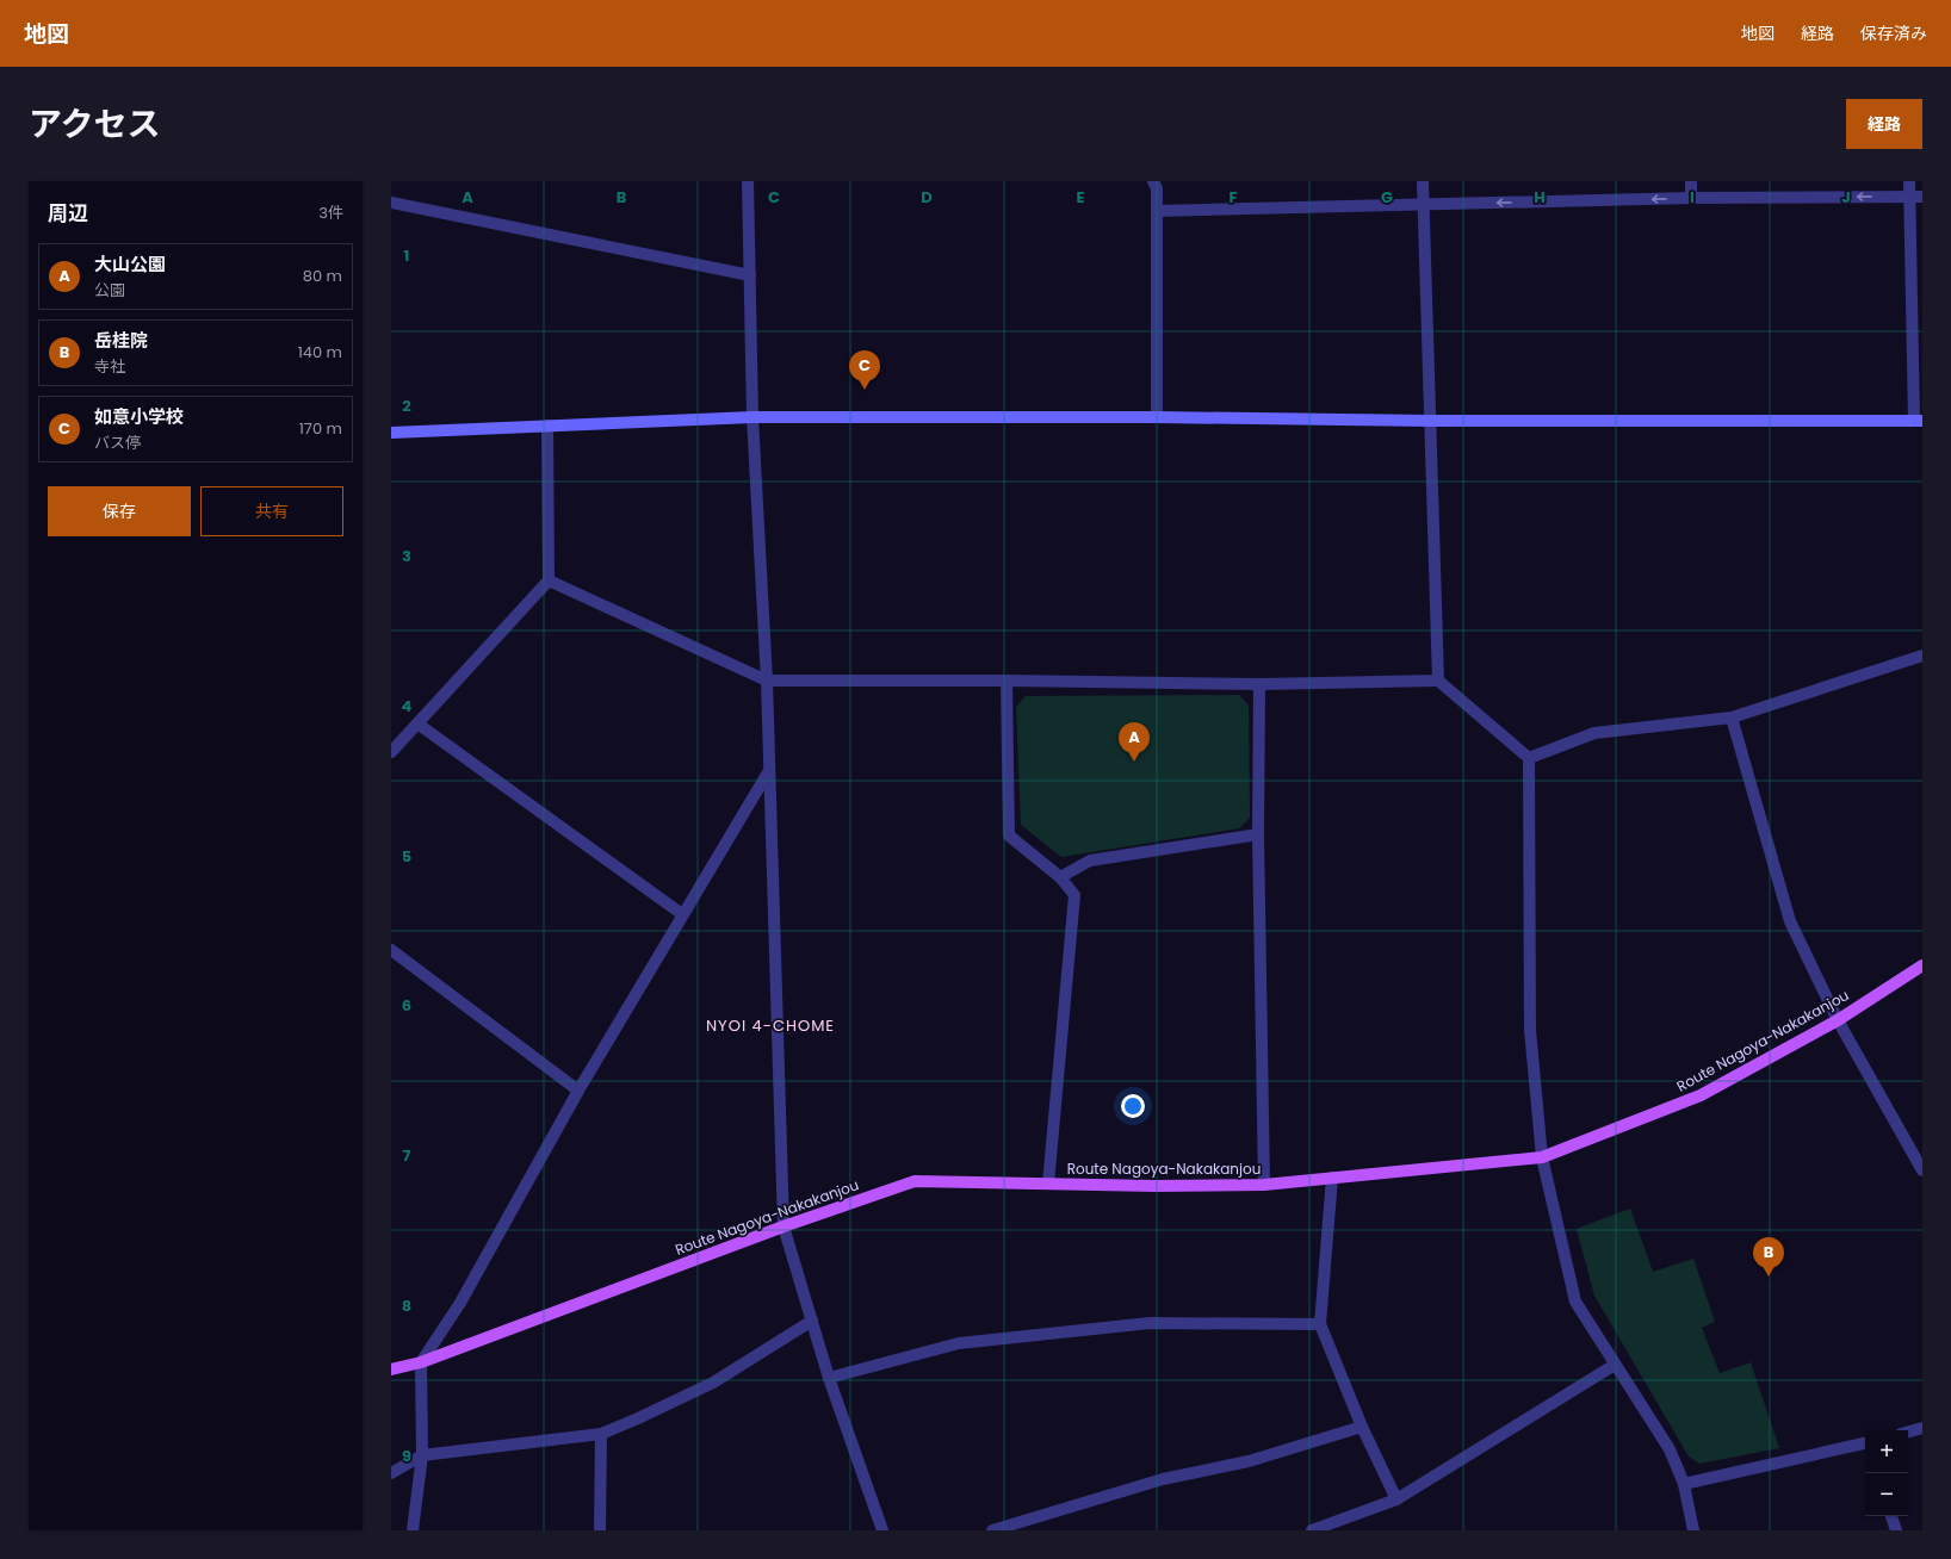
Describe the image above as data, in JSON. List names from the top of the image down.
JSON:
{
  "streets": {
    "main road": ["Route Nagoya-Nakakanjou"]
  },
  "districts": ["NYOI 4-CHOME"],
  "page": {
    "header": "地図",
    "nav": ["地図", "経路", "保存済み"],
    "title": "アクセス",
    "buttons": [
      "経路",
      ["保存", "共有"]
    ],
    "heading": ["周辺", "3件"],
    "list": [
      {
        "mark": "A",
        "name": "大山公園",
        "note": "公園",
        "value": "80 m"
      },
      {
        "mark": "B",
        "name": "岳桂院",
        "note": "寺社",
        "value": "140 m"
      },
      {
        "mark": "C",
        "name": "如意小学校",
        "note": "バス停",
        "value": "170 m"
      }
    ],
    "pins": ["C", "A", "B"],
    "map_buttons": ["+", "−"]
  },
  "grid": {
    "columns": [
      "A",
      "B",
      "C",
      "D",
      "E",
      "F",
      "G",
      "H",
      "I",
      "J"
    ],
    "rows": [
      "1",
      "2",
      "3",
      "4",
      "5",
      "6",
      "7",
      "8",
      "9"
    ]
  }
}
